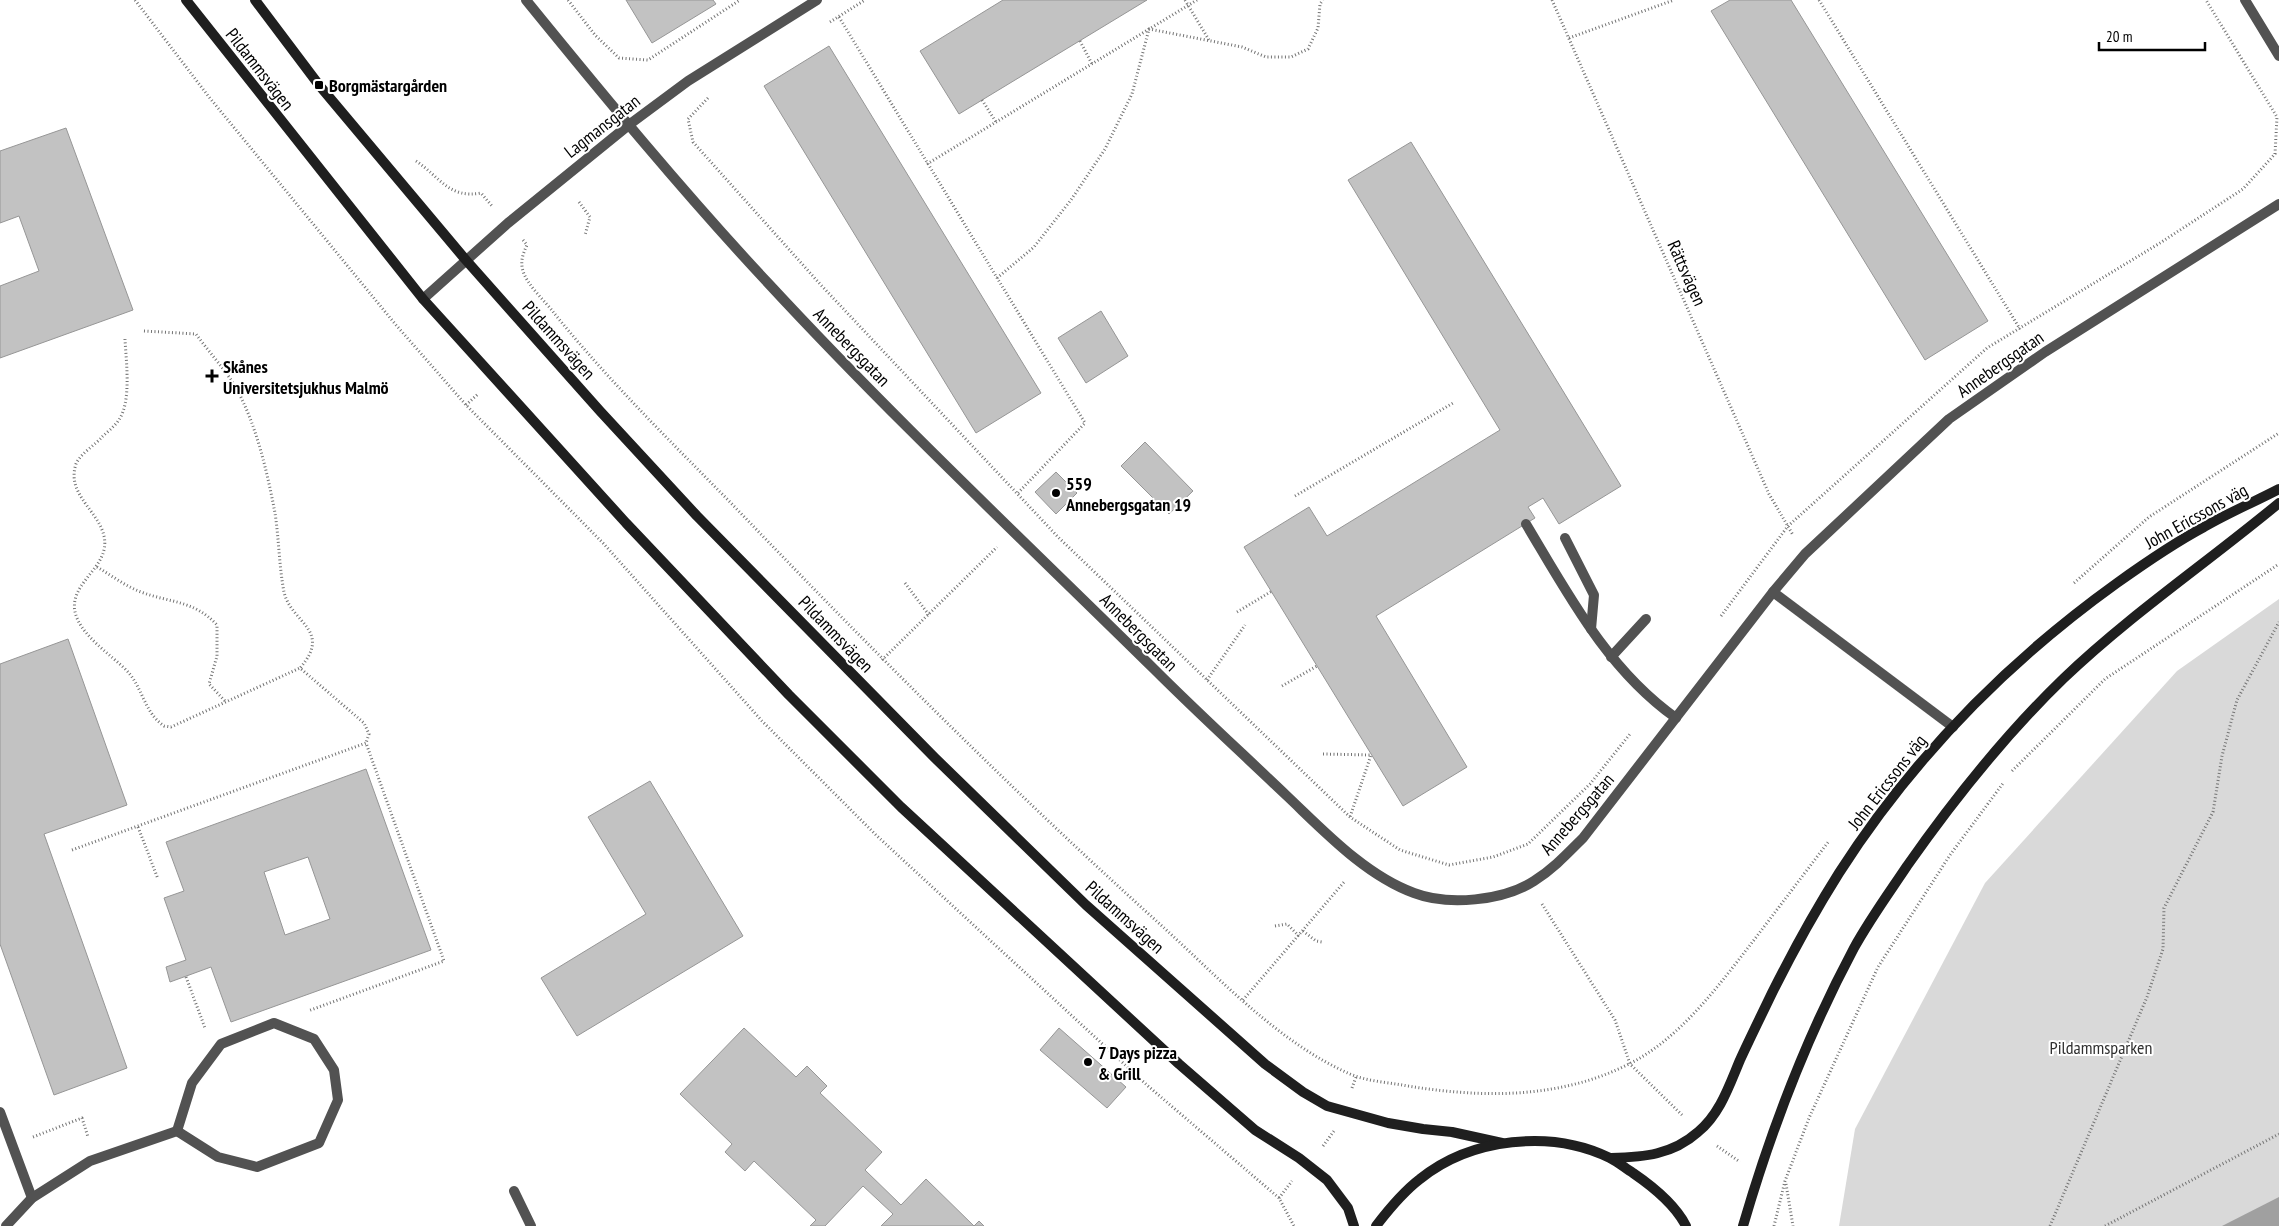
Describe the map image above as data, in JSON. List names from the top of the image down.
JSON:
{
  "streets": {
    "main road": ["Pildammsvägen", "John Ericssons väg"],
    "street": ["Lagmansgatan", "Annebergsgatan"],
    "path": ["Rättsvägen"]
  },
  "crossings": [
    ["Pildammsvägen", "Lagmansgatan"],
    ["Pildammsvägen", "John Ericssons väg"],
    ["Lagmansgatan", "Annebergsgatan"],
    ["Rättsvägen", "Annebergsgatan"]
  ],
  "parks": ["Pildammsparken"],
  "places": {
    "transit": ["Borgmästargården"],
    "health": ["Skånes Universitetsjukhus Malmö"],
    "other": ["559 Annebergsgatan 19", "7 Days pizza & Grill"]
  },
  "scale_bar": "20 m"
}
